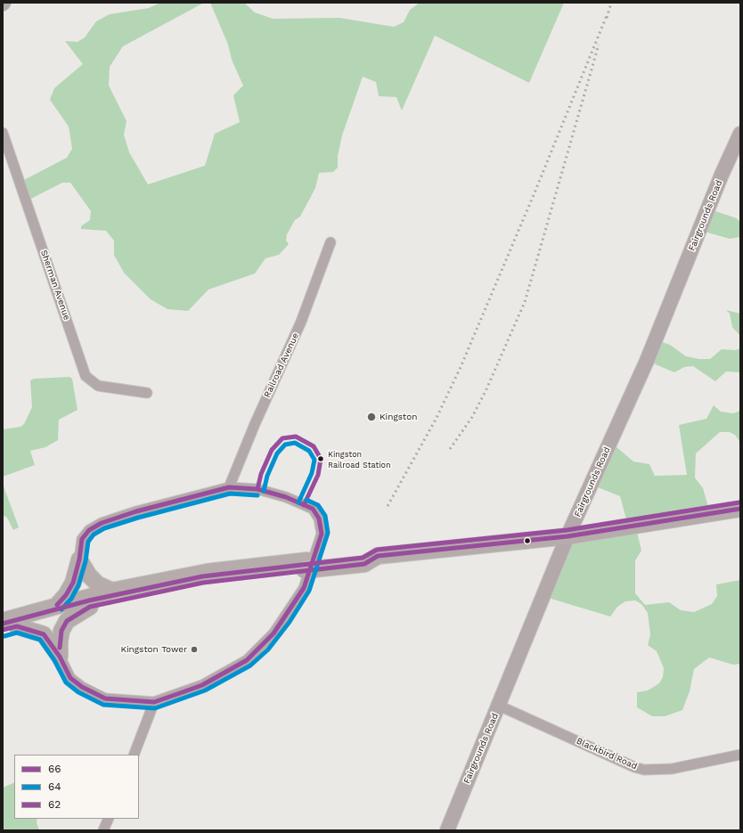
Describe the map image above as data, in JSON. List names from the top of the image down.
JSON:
{
  "streets": {
    "street": [
      "Fairgrounds Road",
      "Sherman Avenue",
      "Railroad Avenue",
      "Blackbird Road"
    ]
  },
  "crossings": [
    ["Fairgrounds Road", "Blackbird Road"]
  ],
  "places": ["Kingston", "Kingston Railroad Station", "Kingston Tower"],
  "lines": ["transit line 66", "transit line 64", "transit line 62"],
  "legend": ["66", "64", "62"]
}
